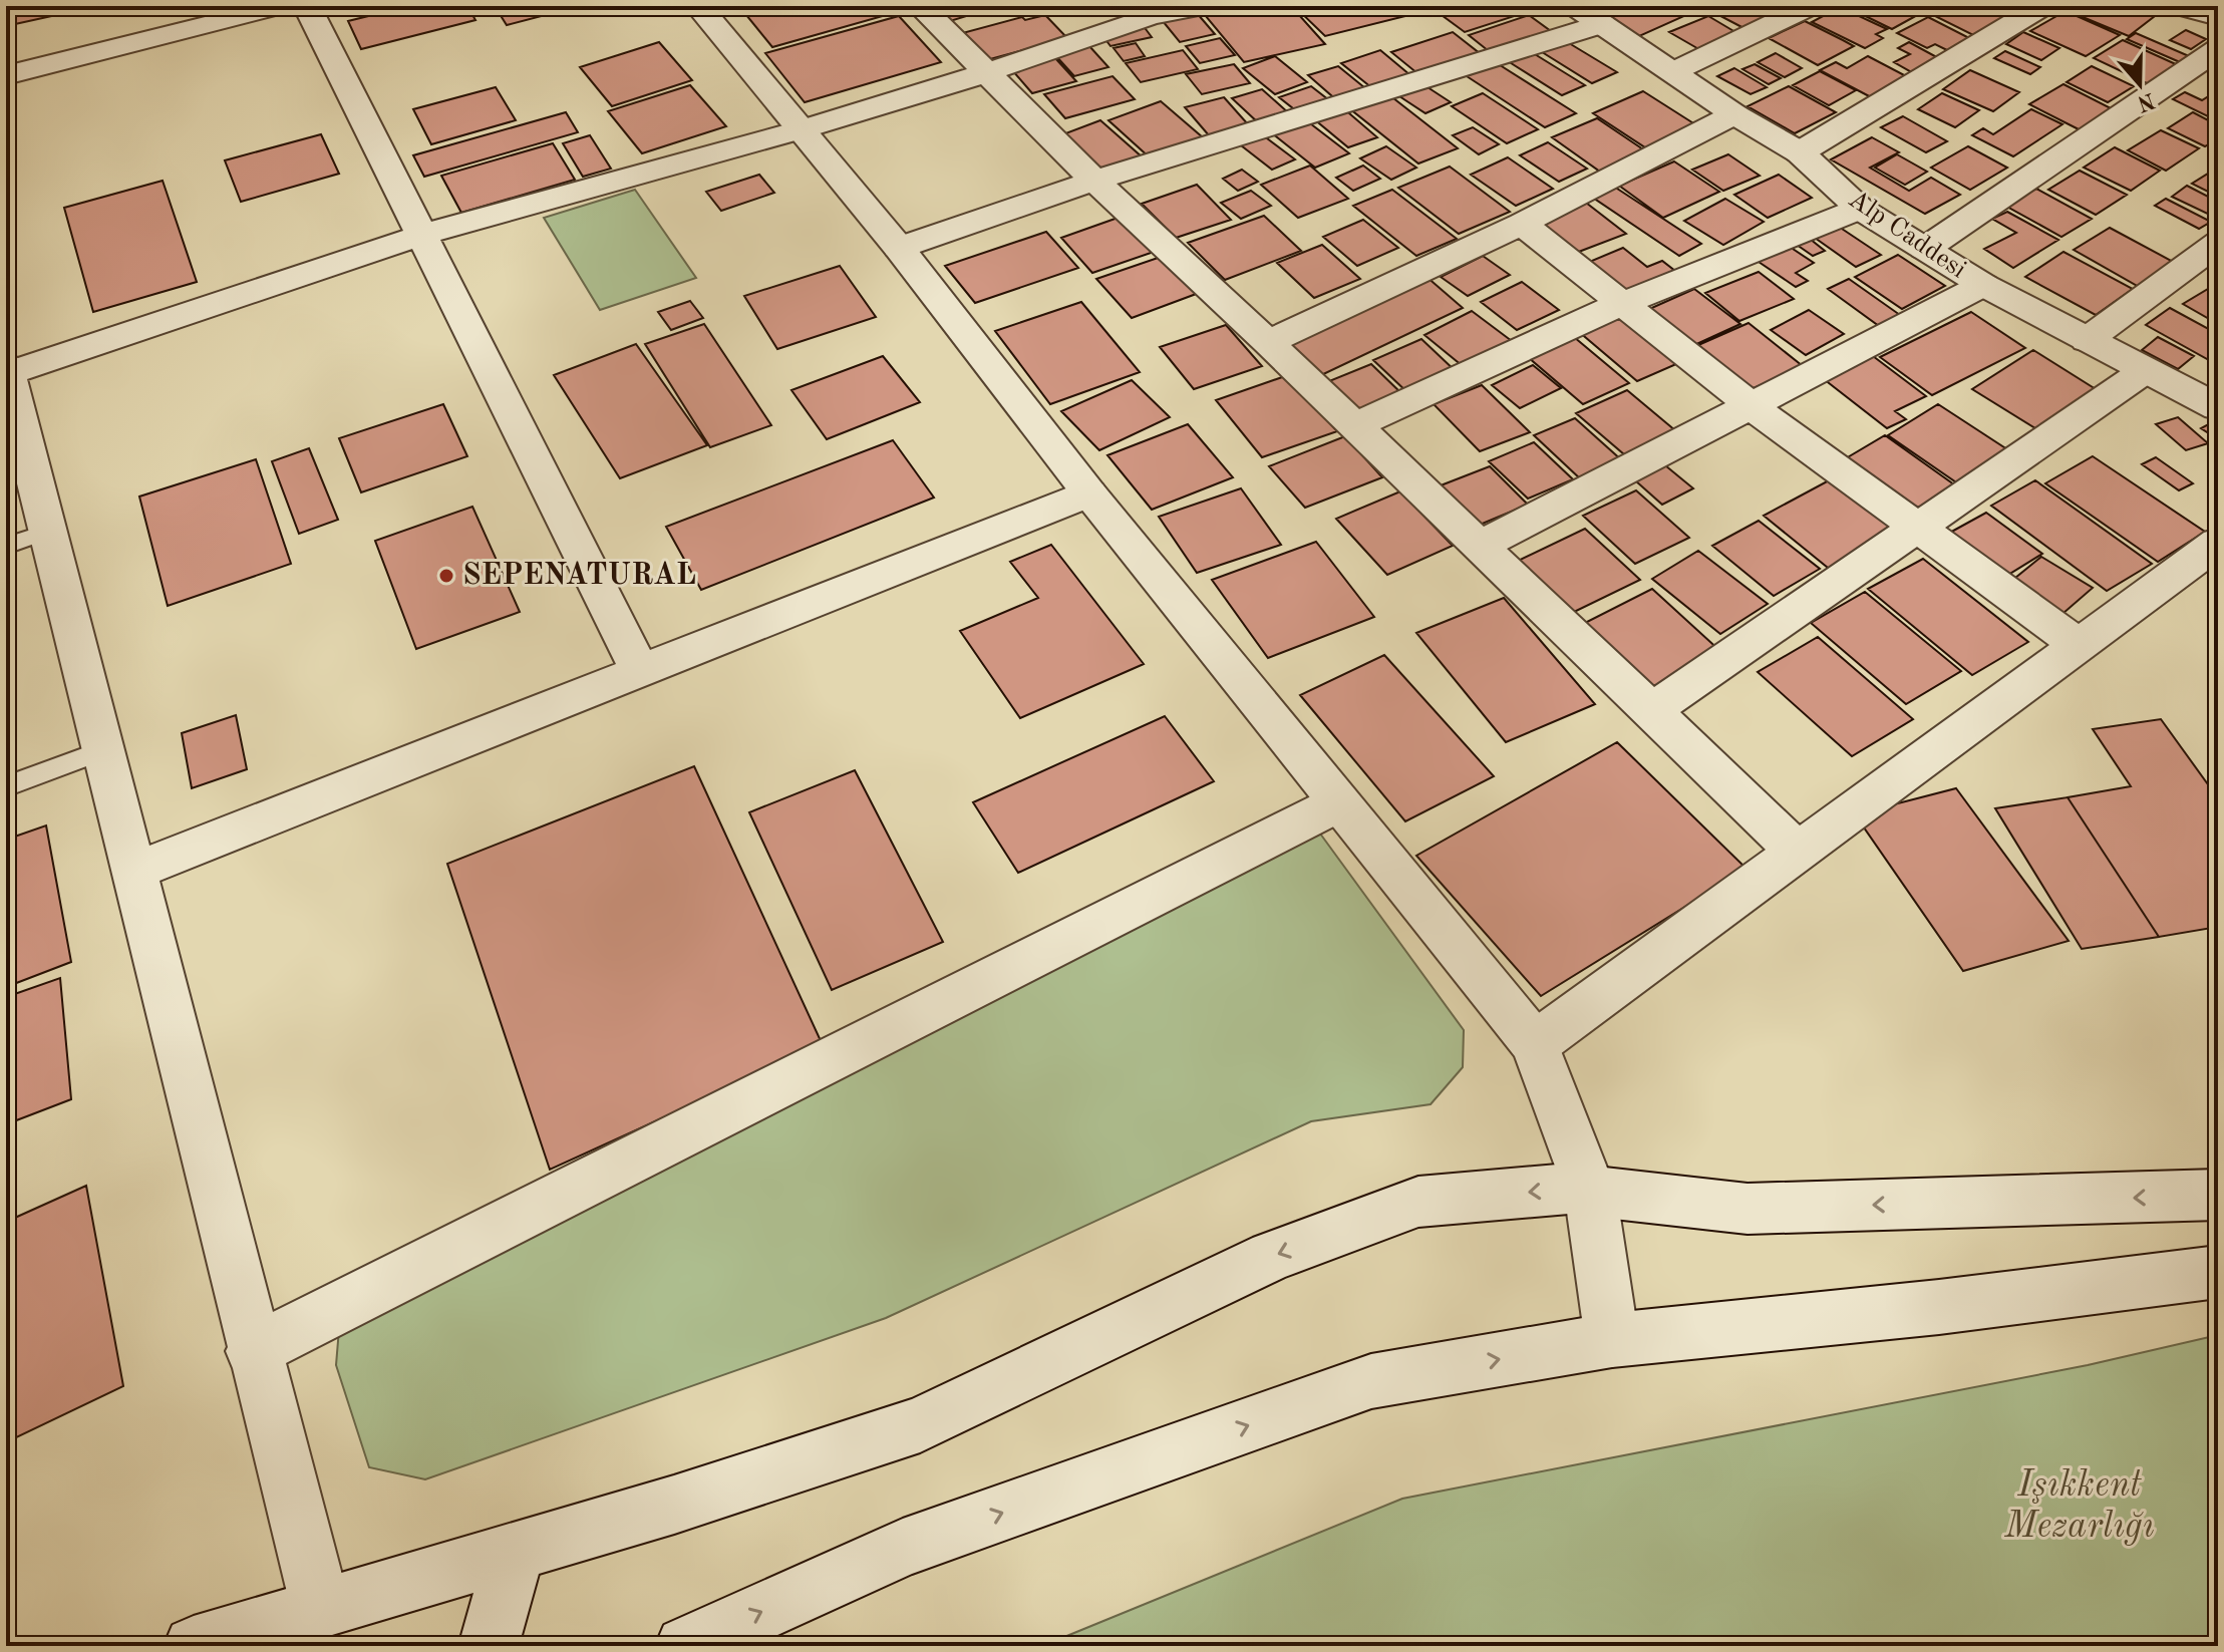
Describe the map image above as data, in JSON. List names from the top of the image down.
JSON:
{
  "streets": {
    "street": ["Alp Caddesi"]
  },
  "parks": ["Işıkkent Mezarlığı"],
  "places": ["SEPENATURAL"],
  "north": "bottom"
}
